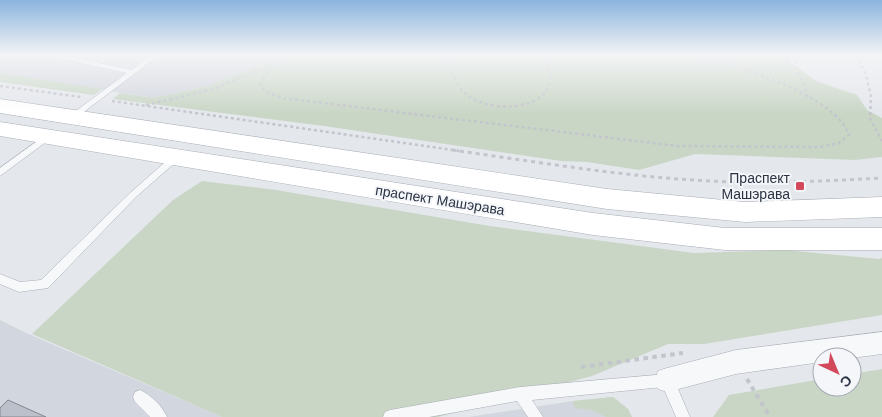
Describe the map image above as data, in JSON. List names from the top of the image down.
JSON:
{
  "streets": {
    "main road": ["праспект Машэрава"]
  },
  "places": {
    "transit": ["Праспект Машэрава"]
  },
  "north": "bottom right"
}
